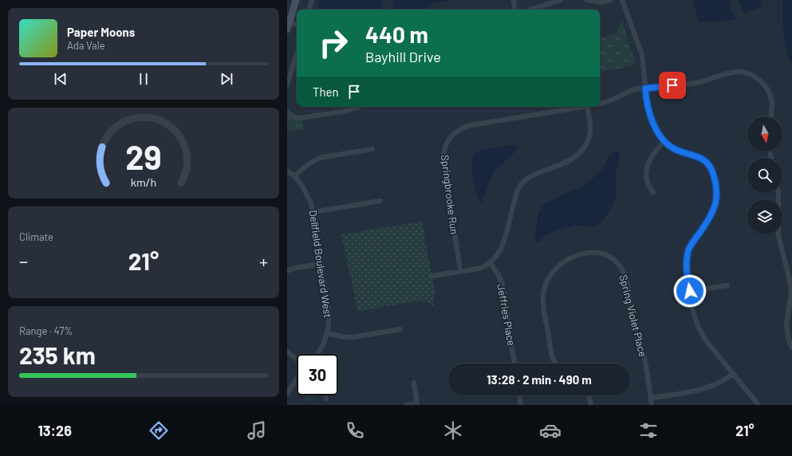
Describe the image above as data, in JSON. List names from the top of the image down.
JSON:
{
  "streets": {
    "street": [
      "Springbrooke Run",
      "Dellfield Boulevard West",
      "Jeffries Place",
      "Spring Violet Place"
    ]
  },
  "north": "bottom",
  "page": {
    "turn": ["440 m", "Bayhill Drive"],
    "song": ["Paper Moons", "Ada Vale"],
    "then": "Then",
    "tile": [
      "Climate",
      ["Range · 47%", "235 km"]
    ],
    "heat": ["−", "21°", "+"],
    "limit": "30",
    "trip": "13:28 · 2 min · 490 m",
    "tabs": ["13:26", "21°"],
    "gauge": ["29", "km/h"]
  }
}
